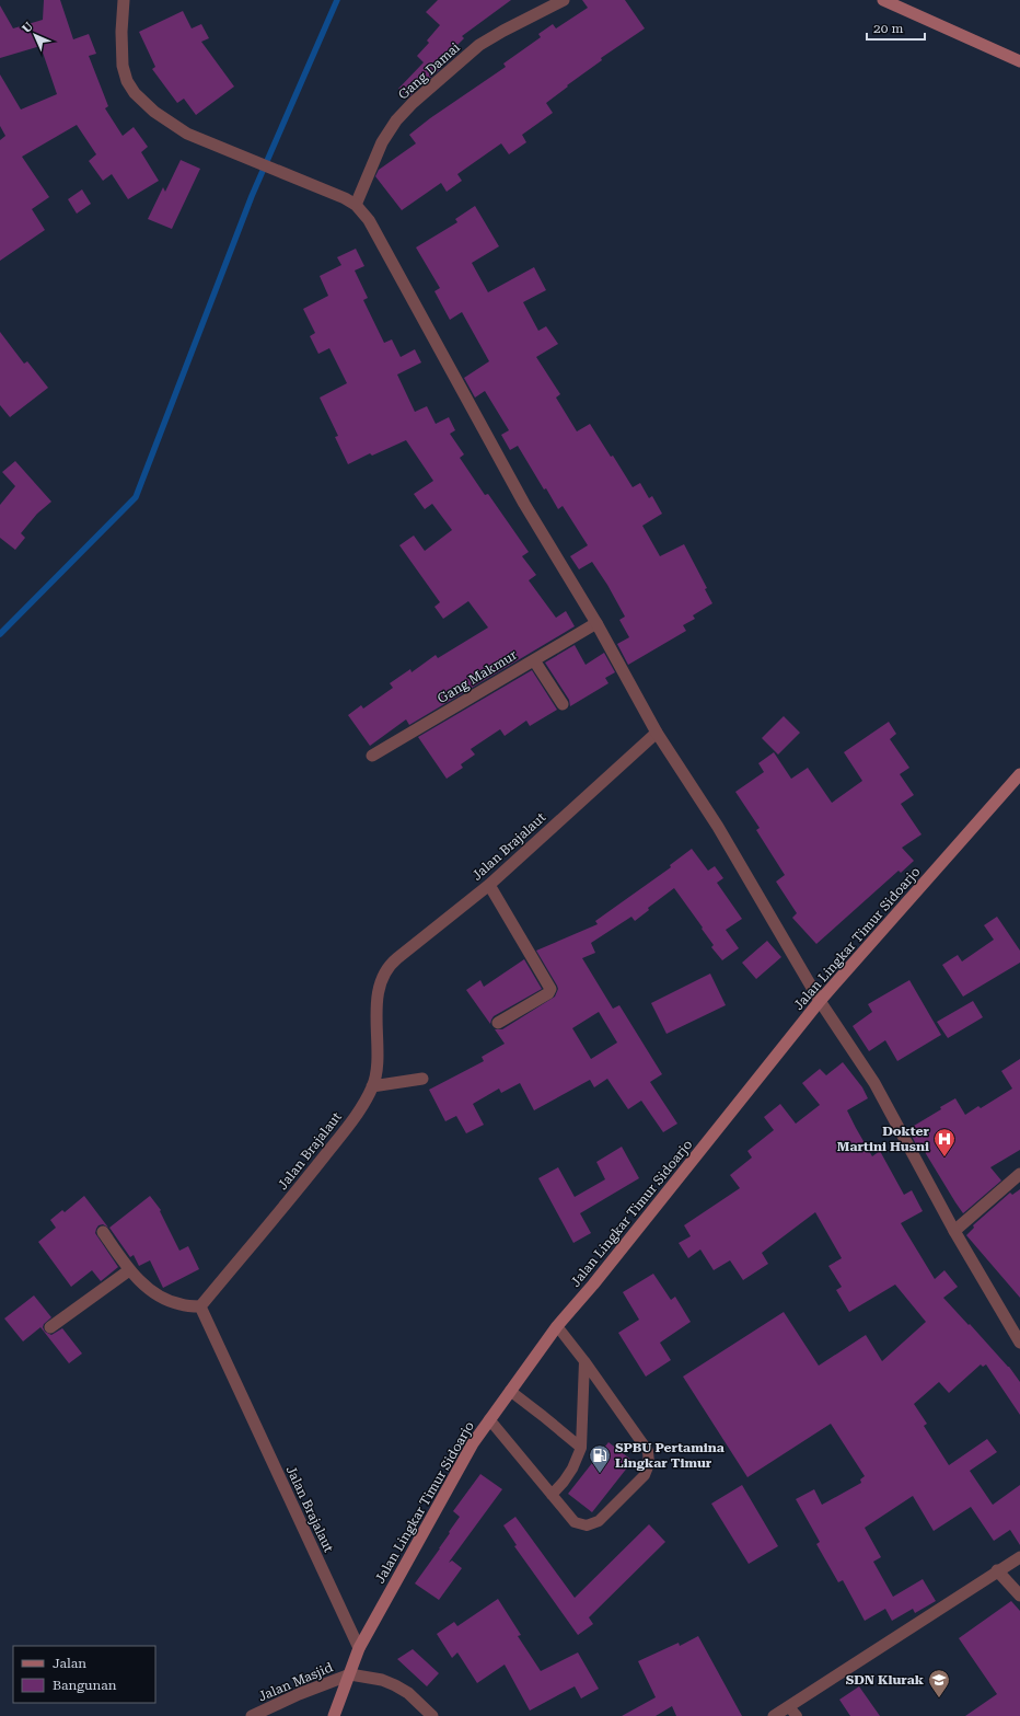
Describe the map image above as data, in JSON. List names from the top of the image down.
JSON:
{
  "streets": {
    "main road": ["Jalan Lingkar Timur Sidoarjo"],
    "street": [
      "Gang Damai",
      "Gang Makmur",
      "Jalan Brajalaut",
      "Jalan Masjid"
    ]
  },
  "crossings": [
    ["Jalan Brajalaut", "Jalan Lingkar Timur Sidoarjo"],
    ["Jalan Lingkar Timur Sidoarjo", "Jalan Masjid"]
  ],
  "places": {
    "hospital": ["Dokter Martini Husni"],
    "fuel station": ["SPBU Pertamina Lingkar Timur"],
    "school or university": ["SDN Klurak"]
  },
  "legend": ["Jalan", "Bangunan"],
  "scale_bar": "20 m",
  "north": "top left"
}
